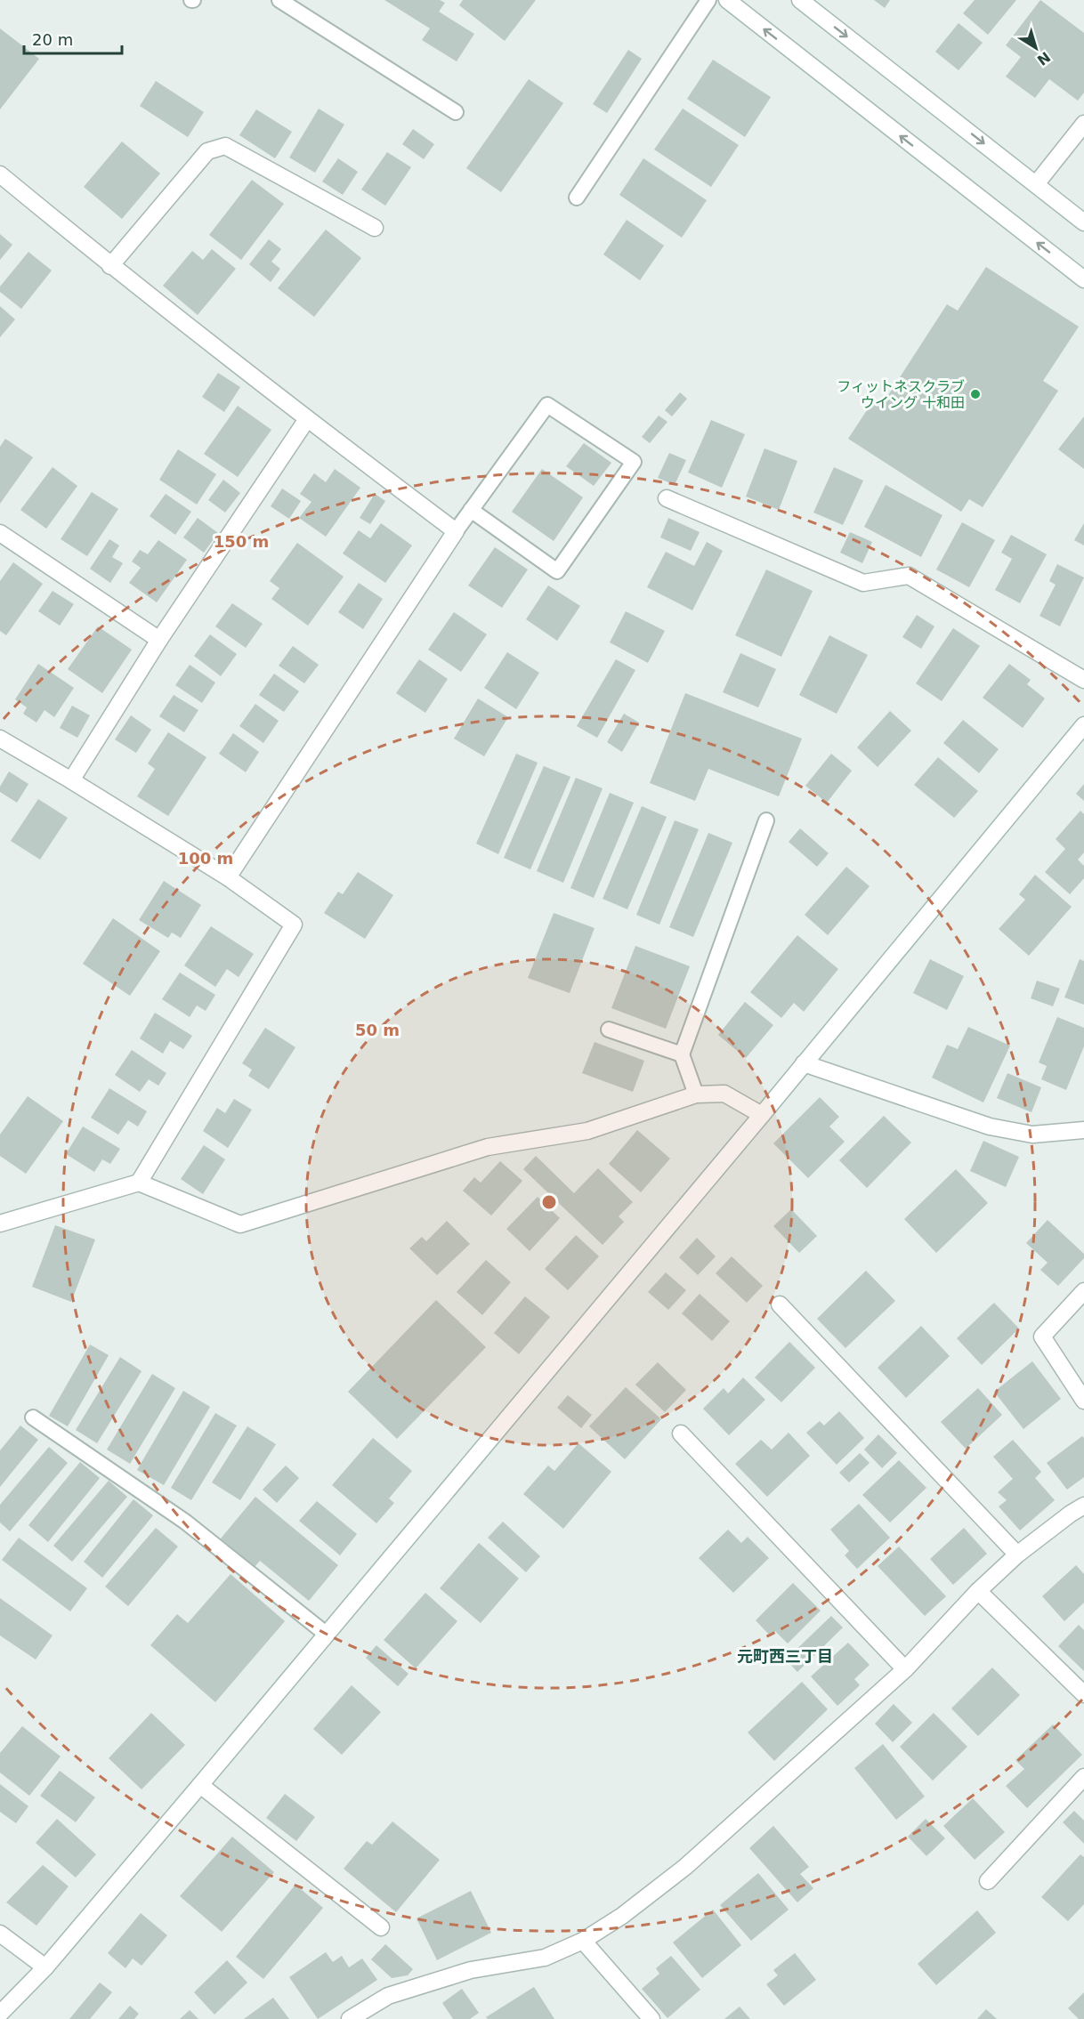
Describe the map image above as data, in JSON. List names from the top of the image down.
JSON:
{
  "districts": ["元町西三丁目"],
  "places": ["フィットネスクラブ ウイング 十和田"],
  "scale_bar": "20 m",
  "north": "bottom right",
  "rings": ["150 m", "100 m", "50 m"]
}
